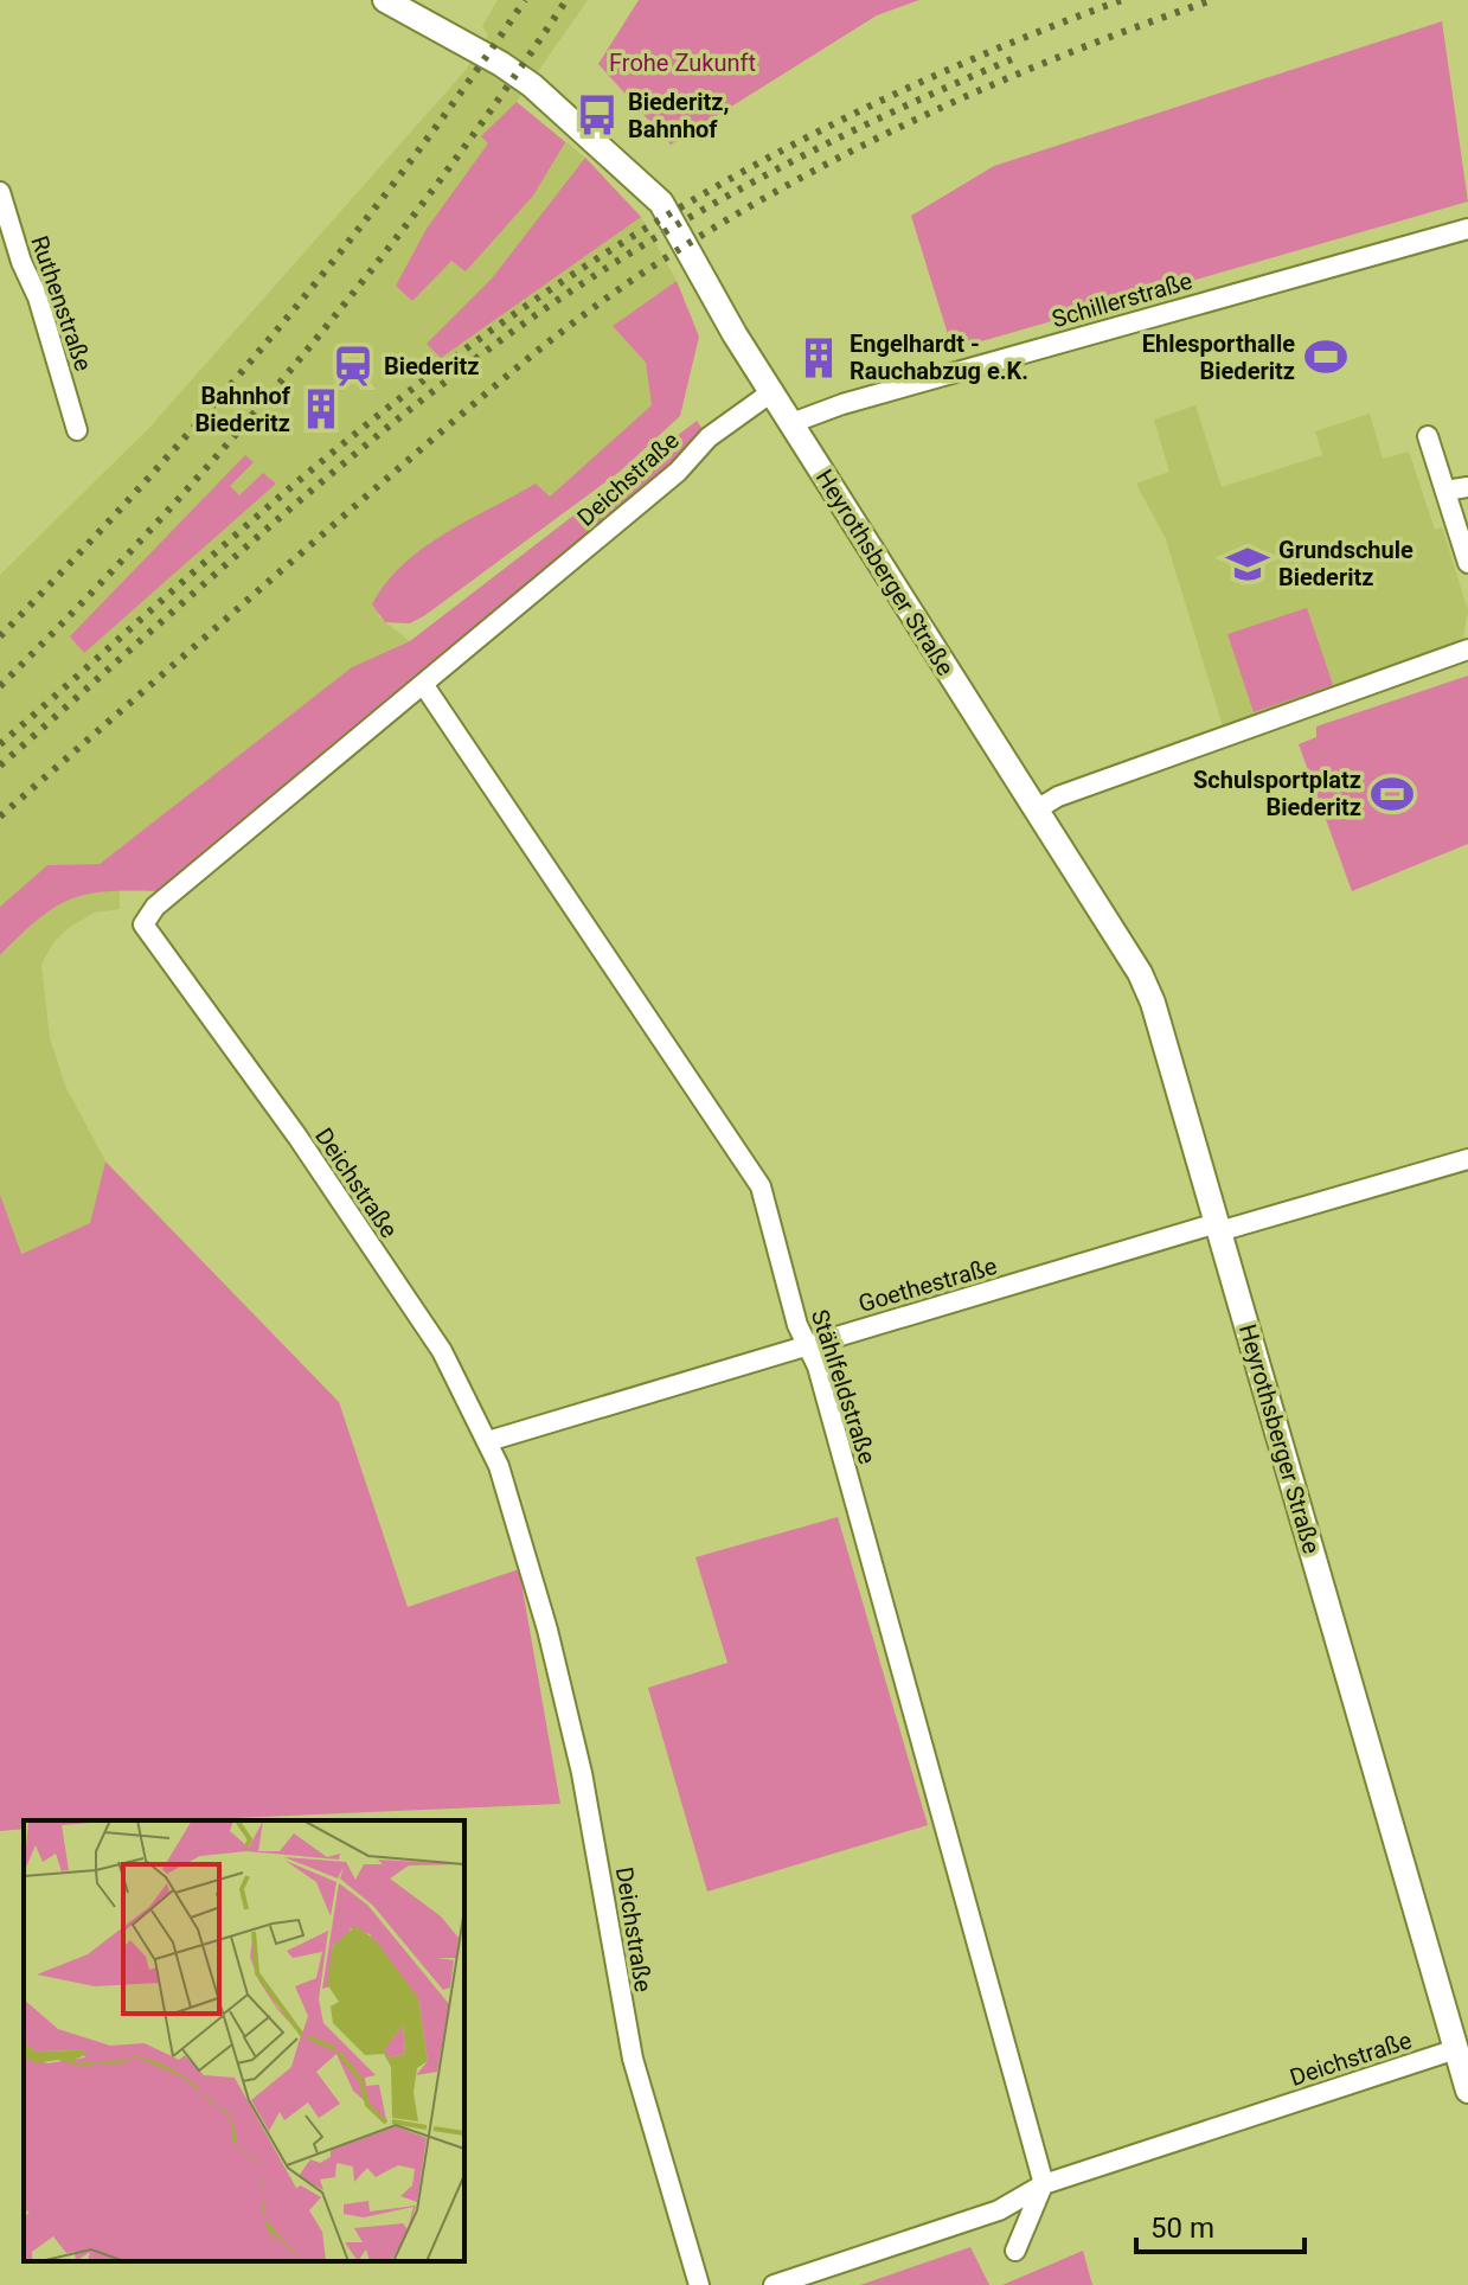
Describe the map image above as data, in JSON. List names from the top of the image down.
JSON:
{
  "streets": {
    "street": [
      "Schillerstraße",
      "Ruthenstraße",
      "Deichstraße",
      "Heyrothsberger Straße",
      "Goethestraße",
      "Stählfeldstraße"
    ]
  },
  "crossings": [
    ["Schillerstraße", "Heyrothsberger Straße"],
    ["Deichstraße", "Heyrothsberger Straße"],
    ["Deichstraße", "Goethestraße"],
    ["Deichstraße", "Stählfeldstraße"],
    ["Heyrothsberger Straße", "Goethestraße"],
    ["Goethestraße", "Stählfeldstraße"]
  ],
  "parks": ["Frohe Zukunft"],
  "places": {
    "bus stop": ["Biederitz, Bahnhof"],
    "sports": ["Ehlesporthalle Biederitz", "Schulsportplatz Biederitz"],
    "building": ["Engelhardt - Rauchabzug e.K.", "Bahnhof Biederitz"],
    "station": ["Biederitz"],
    "school or university": ["Grundschule Biederitz"]
  },
  "scale_bar": "50 m"
}
